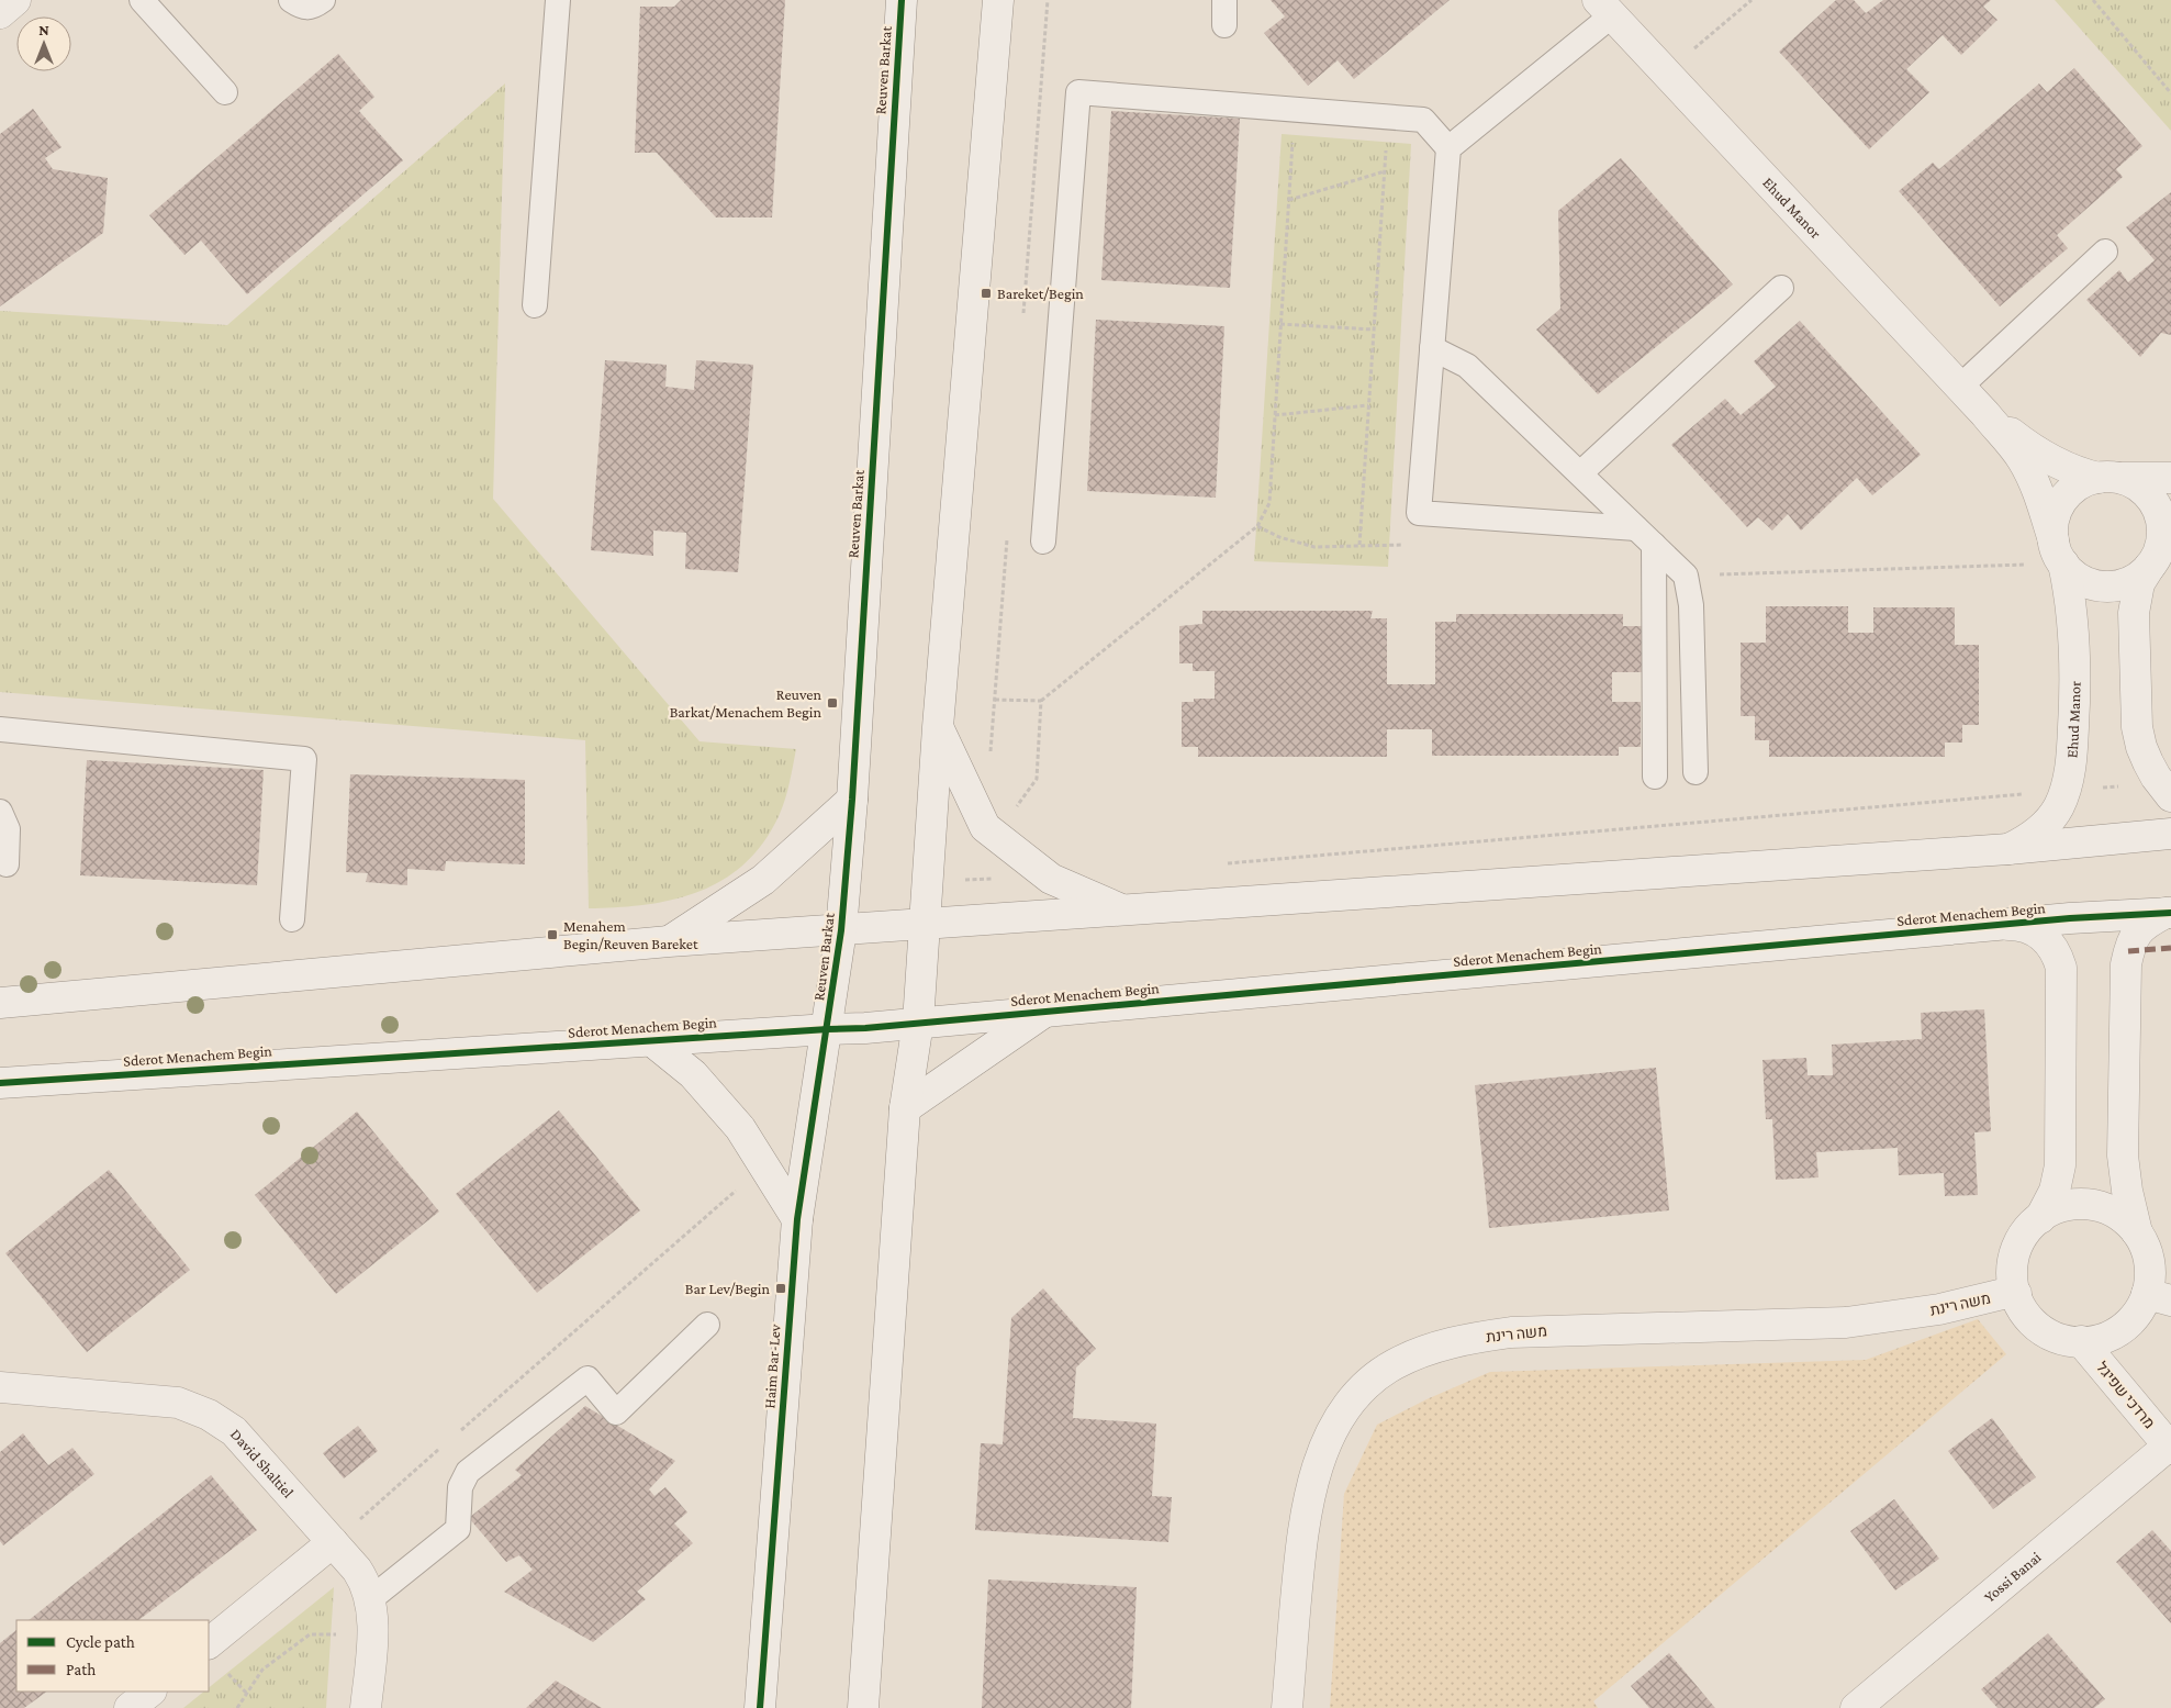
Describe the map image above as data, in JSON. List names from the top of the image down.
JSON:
{
  "streets": {
    "street": [
      "Reuven Barkat",
      "Ehud Manor",
      "Sderot Menachem Begin",
      "משה רינת",
      "Haim Bar-Lev",
      "מרדכי שפיגל",
      "David Shaltiel",
      "Yossi Banai"
    ]
  },
  "crossings": [
    ["Reuven Barkat", "Sderot Menachem Begin"],
    ["Reuven Barkat", "Haim Bar-Lev"],
    ["Sderot Menachem Begin", "Haim Bar-Lev"],
    ["משה רינת", "מרדכי שפיגל"],
    ["מרדכי שפיגל", "Yossi Banai"]
  ],
  "places": {
    "transit": [
      "Bareket/Begin",
      "Reuven Barkat/Menachem Begin",
      "Menahem Begin/Reuven Bareket",
      "Bar Lev/Begin"
    ]
  },
  "legend": ["Cycle path", "Path"],
  "north": "top"
}
